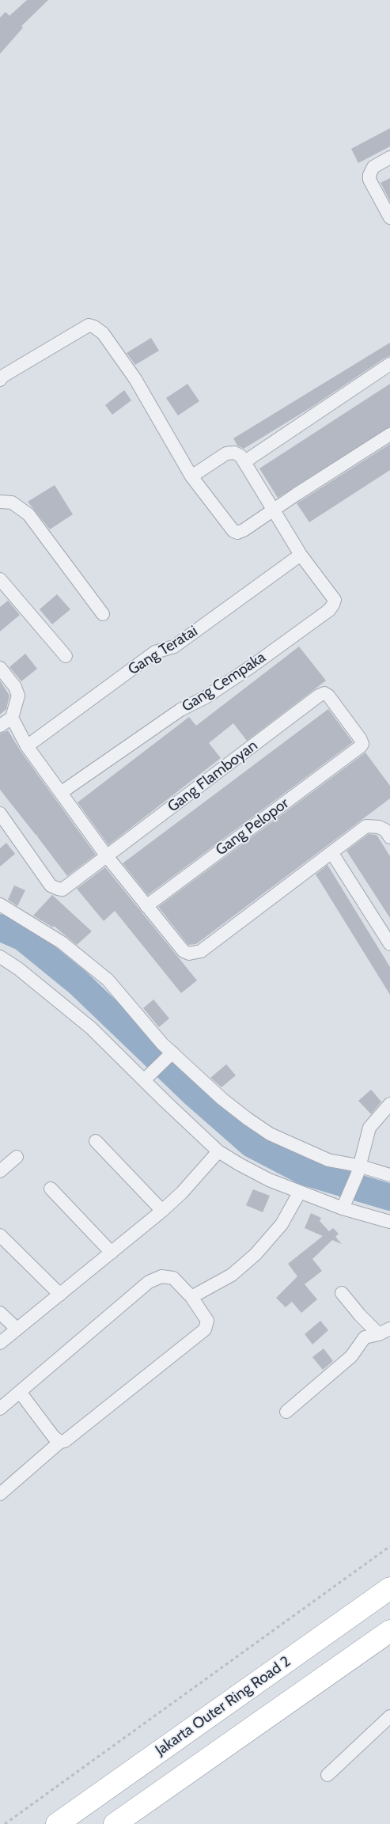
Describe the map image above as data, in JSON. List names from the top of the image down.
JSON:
{
  "streets": {
    "highway": ["Jakarta Outer Ring Road 2"],
    "street": [
      "Gang Teratai",
      "Gang Cempaka",
      "Gang Flamboyan",
      "Gang Pelopor"
    ]
  },
  "crossings": [
    ["Gang Teratai", "Gang Cempaka"],
    ["Gang Flamboyan", "Gang Pelopor"]
  ]
}
